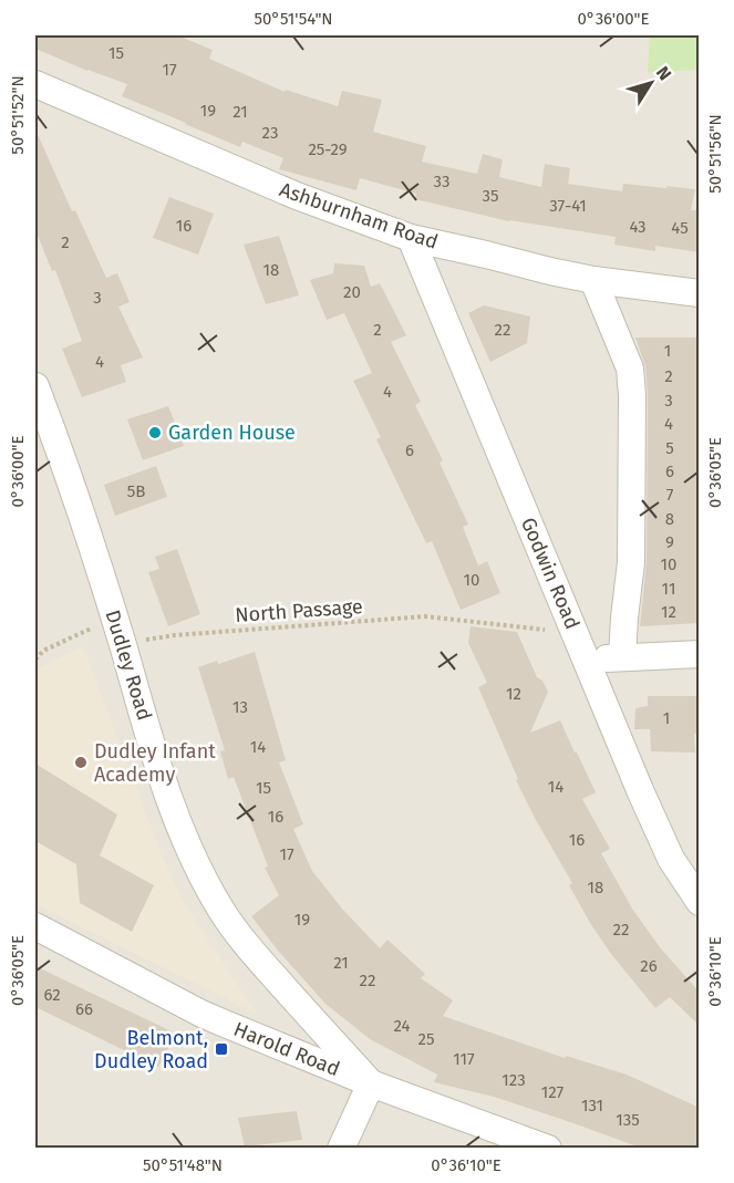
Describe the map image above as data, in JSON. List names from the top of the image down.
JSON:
{
  "streets": {
    "street": [
      "Ashburnham Road",
      "Godwin Road",
      "Dudley Road",
      "Harold Road"
    ],
    "path": ["North Passage"]
  },
  "crossings": [
    ["Ashburnham Road", "Godwin Road"],
    ["Godwin Road", "North Passage"],
    ["Dudley Road", "Harold Road"]
  ],
  "places": {
    "other": ["Garden House", "Dudley Infant Academy"],
    "transit": ["Belmont, Dudley Road"]
  },
  "house_numbers": [
    "15",
    "17",
    "19",
    "21",
    "23",
    "25-29",
    "33",
    "35",
    "37-41",
    "16",
    "43",
    "45",
    "2",
    "18",
    "20",
    "3",
    "2",
    "22",
    "1",
    "4",
    "2",
    "4",
    "3",
    "4",
    "5",
    "6",
    "6",
    "5B",
    "7",
    "8",
    "9",
    "10",
    "10",
    "11",
    "12",
    "12",
    "13",
    "1",
    "14",
    "14",
    "15",
    "16",
    "16",
    "17",
    "18",
    "19",
    "22",
    "21",
    "26",
    "22",
    "62",
    "66",
    "24",
    "25",
    "117",
    "123",
    "127",
    "131",
    "135"
  ],
  "north": "top right",
  "coordinates": [
    "50°51'54\"N",
    "0°36'00\"E",
    "50°51'52\"N",
    "50°51'56\"N",
    "0°36'05\"E",
    "0°36'10\"E",
    "50°51'48\"N"
  ]
}
